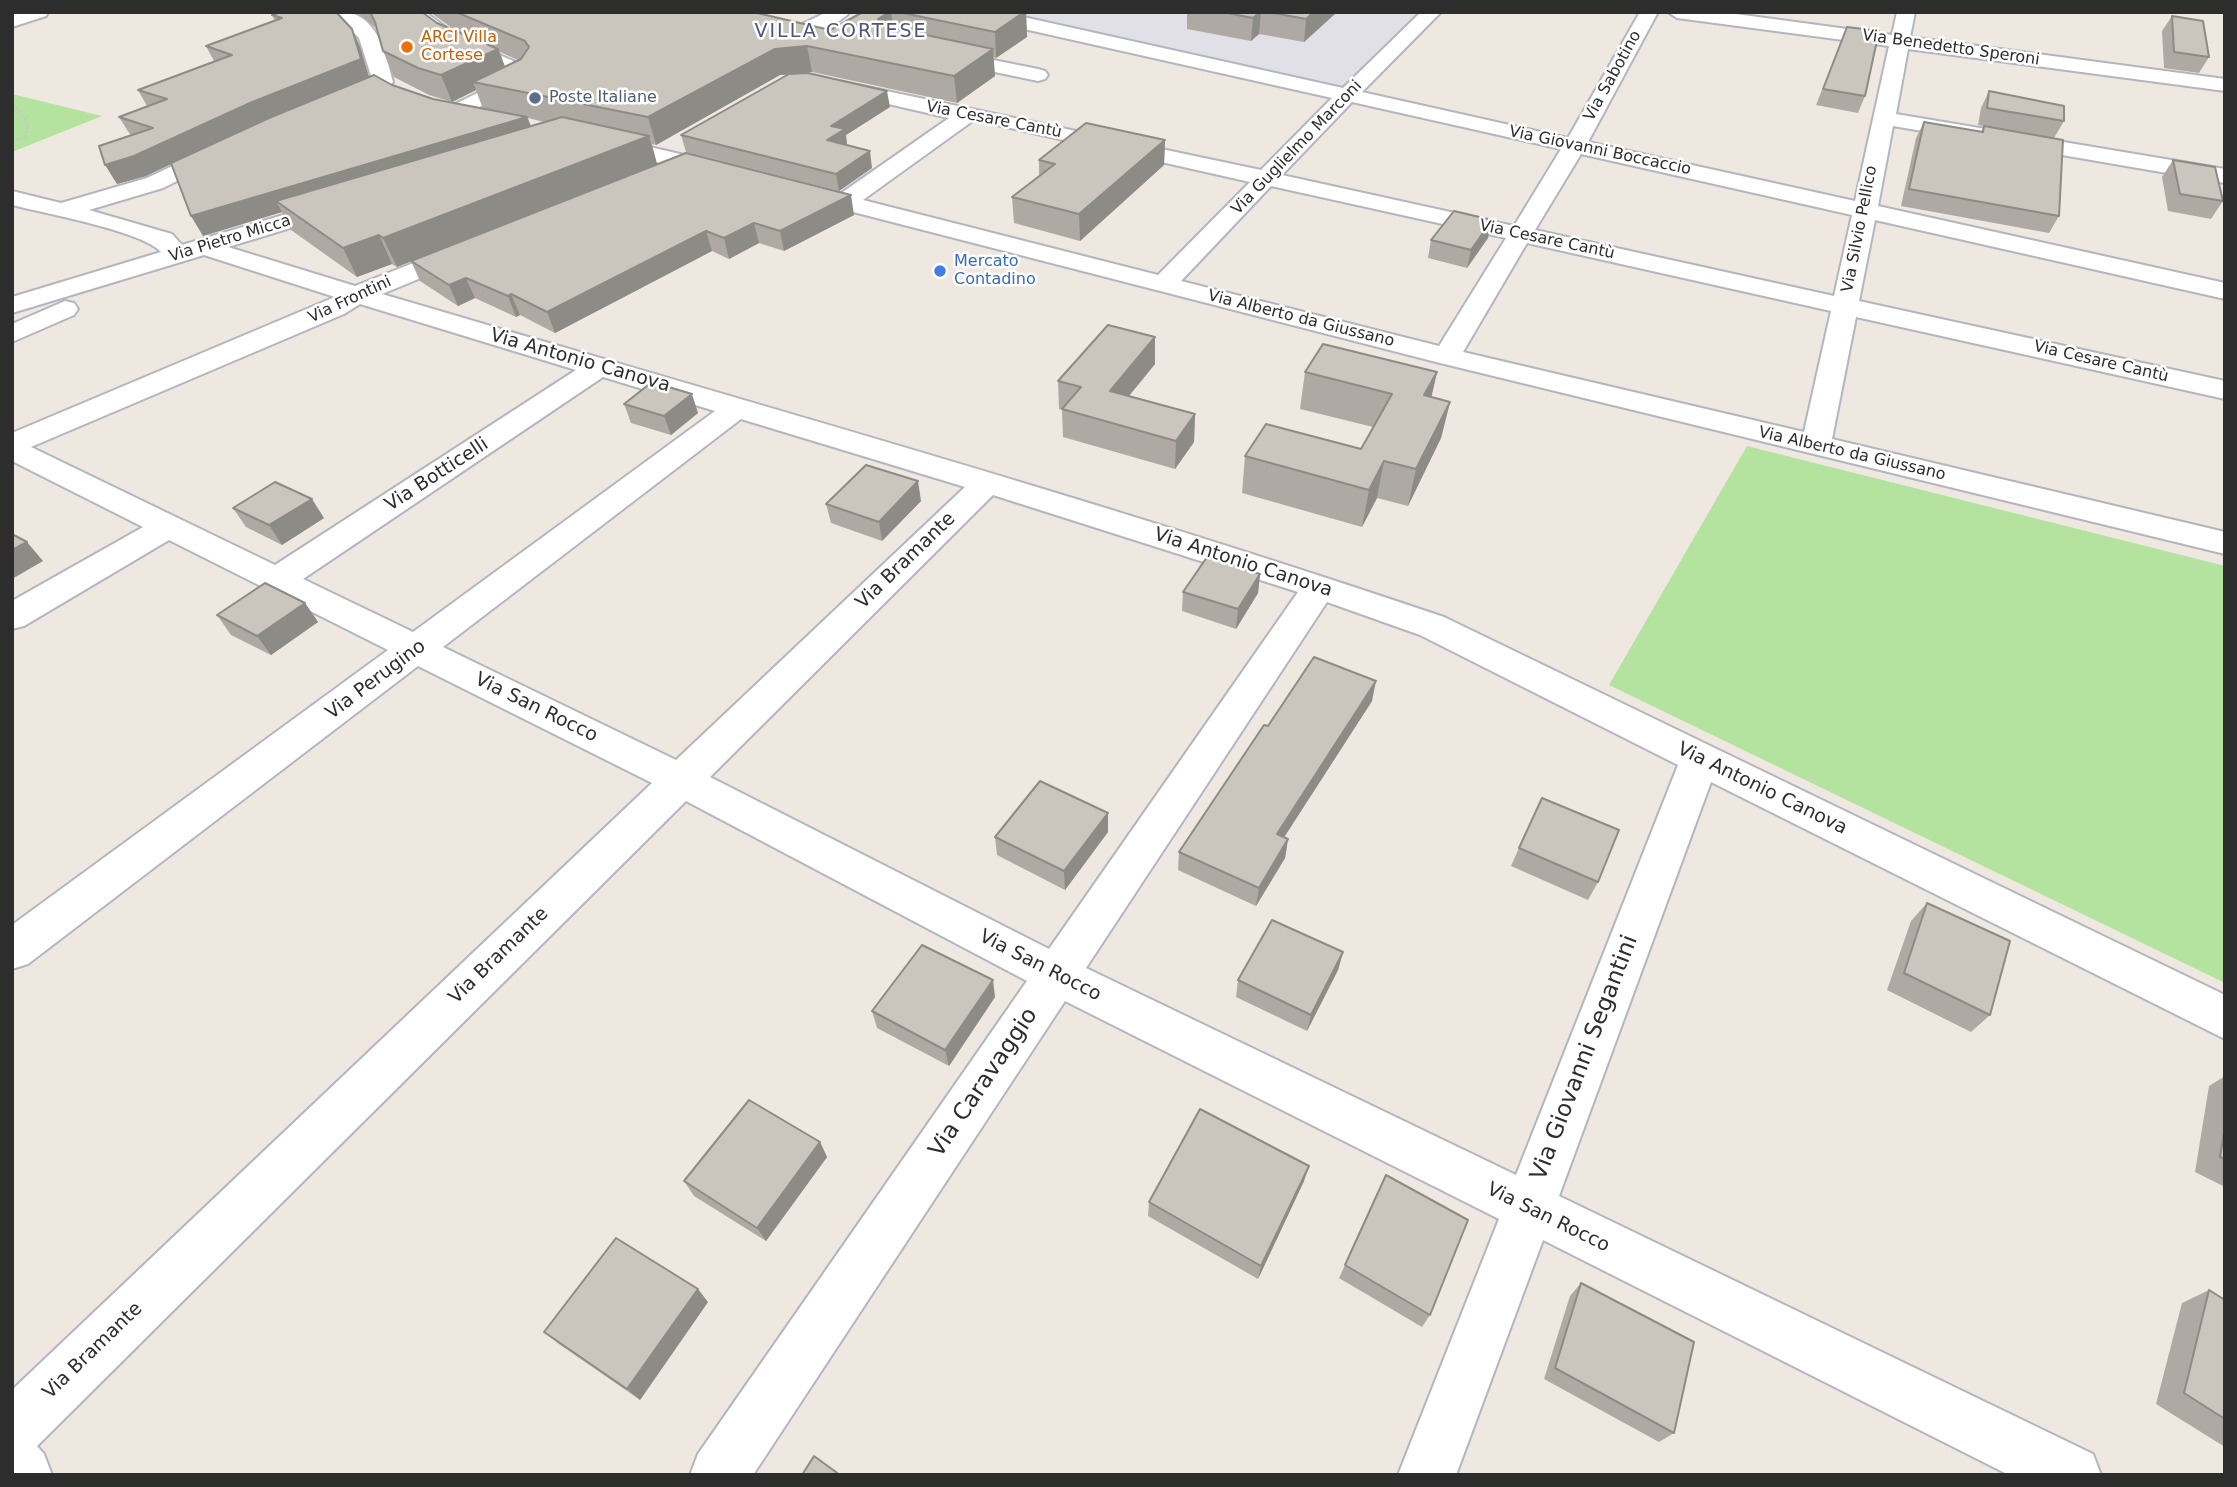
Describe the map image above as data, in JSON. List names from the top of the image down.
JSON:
{
  "streets": {
    "street": [
      "Via Benedetto Speroni",
      "Via Sabotino",
      "Via Cesare Cantù",
      "Via Guglielmo Marconi",
      "Via Giovanni Boccaccio",
      "Via Silvio Pellico",
      "Via Pietro Micca",
      "Via Frontini",
      "Via Alberto da Giussano",
      "Via Antonio Canova",
      "Via Botticelli",
      "Via Bramante",
      "Via Perugino",
      "Via San Rocco",
      "Via Giovanni Segantini",
      "Via Caravaggio"
    ]
  },
  "crossings": [
    ["Via Benedetto Speroni", "Via Silvio Pellico"],
    ["Via Sabotino", "Via Cesare Cantù"],
    ["Via Sabotino", "Via Giovanni Boccaccio"],
    ["Via Sabotino", "Via Alberto da Giussano"],
    ["Via Cesare Cantù", "Via Guglielmo Marconi"],
    ["Via Cesare Cantù", "Via Silvio Pellico"],
    ["Via Guglielmo Marconi", "Via Giovanni Boccaccio"],
    ["Via Guglielmo Marconi", "Via Alberto da Giussano"],
    ["Via Giovanni Boccaccio", "Via Silvio Pellico"],
    ["Via Silvio Pellico", "Via Alberto da Giussano"],
    ["Via Pietro Micca", "Via Antonio Canova"],
    ["Via Frontini", "Via Antonio Canova"],
    ["Via Frontini", "Via San Rocco"],
    ["Via Antonio Canova", "Via Botticelli"],
    ["Via Antonio Canova", "Via Bramante"],
    ["Via Antonio Canova", "Via Perugino"],
    ["Via Antonio Canova", "Via Giovanni Segantini"],
    ["Via Antonio Canova", "Via Caravaggio"],
    ["Via Botticelli", "Via San Rocco"],
    ["Via Bramante", "Via San Rocco"],
    ["Via Perugino", "Via San Rocco"],
    ["Via San Rocco", "Via Giovanni Segantini"],
    ["Via San Rocco", "Via Caravaggio"]
  ],
  "districts": ["VILLA CORTESE"],
  "places": ["ARCI Villa Cortese", "Poste Italiane", "Mercato Contadino"]
}
